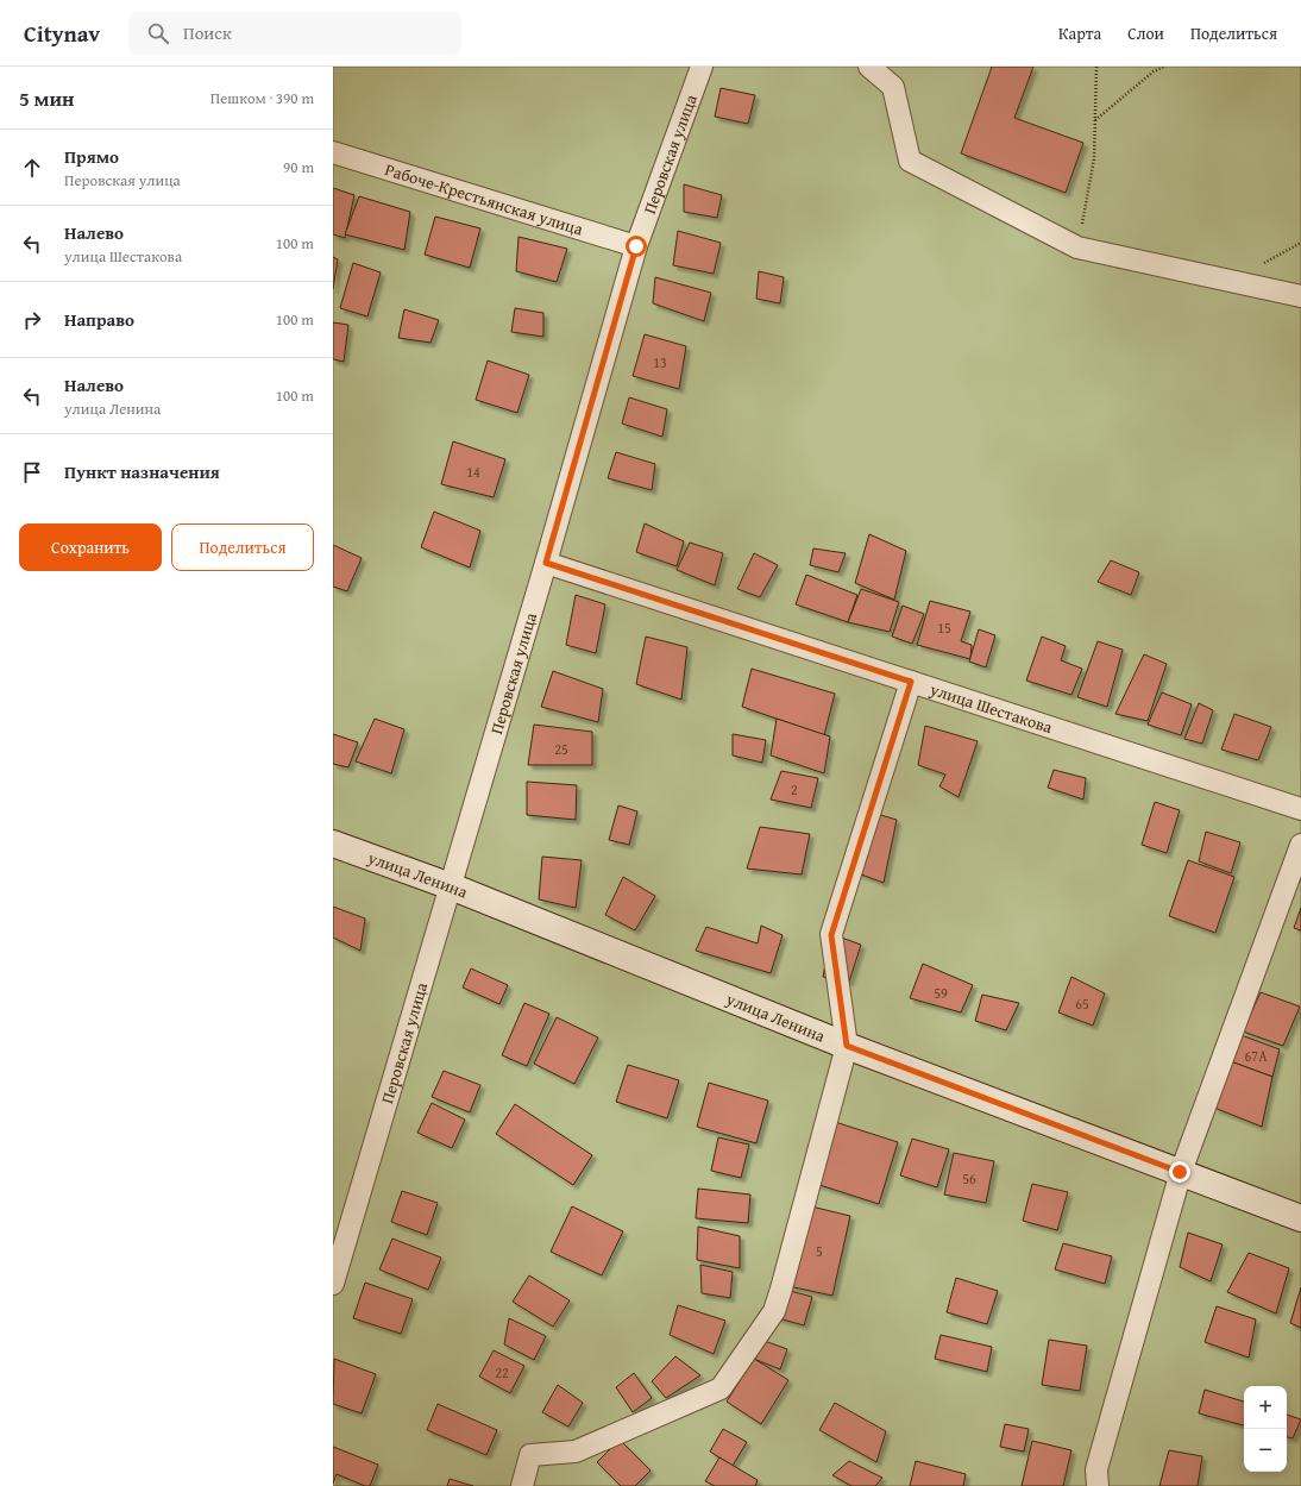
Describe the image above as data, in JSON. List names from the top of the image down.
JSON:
{
  "streets": {
    "street": [
      "Перовская улица",
      "Рабоче-Крестьянская улица",
      "улица Шестакова",
      "улица Ленина"
    ]
  },
  "crossings": [
    ["Перовская улица", "Рабоче-Крестьянская улица"],
    ["Перовская улица", "улица Шестакова"],
    ["Перовская улица", "улица Ленина"]
  ],
  "house_numbers": [
    "13",
    "14",
    "15",
    "25",
    "2",
    "59",
    "65",
    "67А",
    "56",
    "5",
    "22"
  ],
  "page": {
    "header": "Citynav",
    "search": "Поиск",
    "nav": ["Карта", "Слои", "Поделиться"],
    "heading": ["5 мин", "Пешком · 390 m"],
    "list": [
      ["Прямо", "Перовская улица", "90 m"],
      ["Налево", "улица Шестакова", "100 m"],
      ["Направо", "100 m"],
      ["Налево", "улица Ленина", "100 m"],
      "Пункт назначения"
    ],
    "buttons": ["Сохранить", "Поделиться"],
    "map_buttons": ["+", "−"]
  }
}
